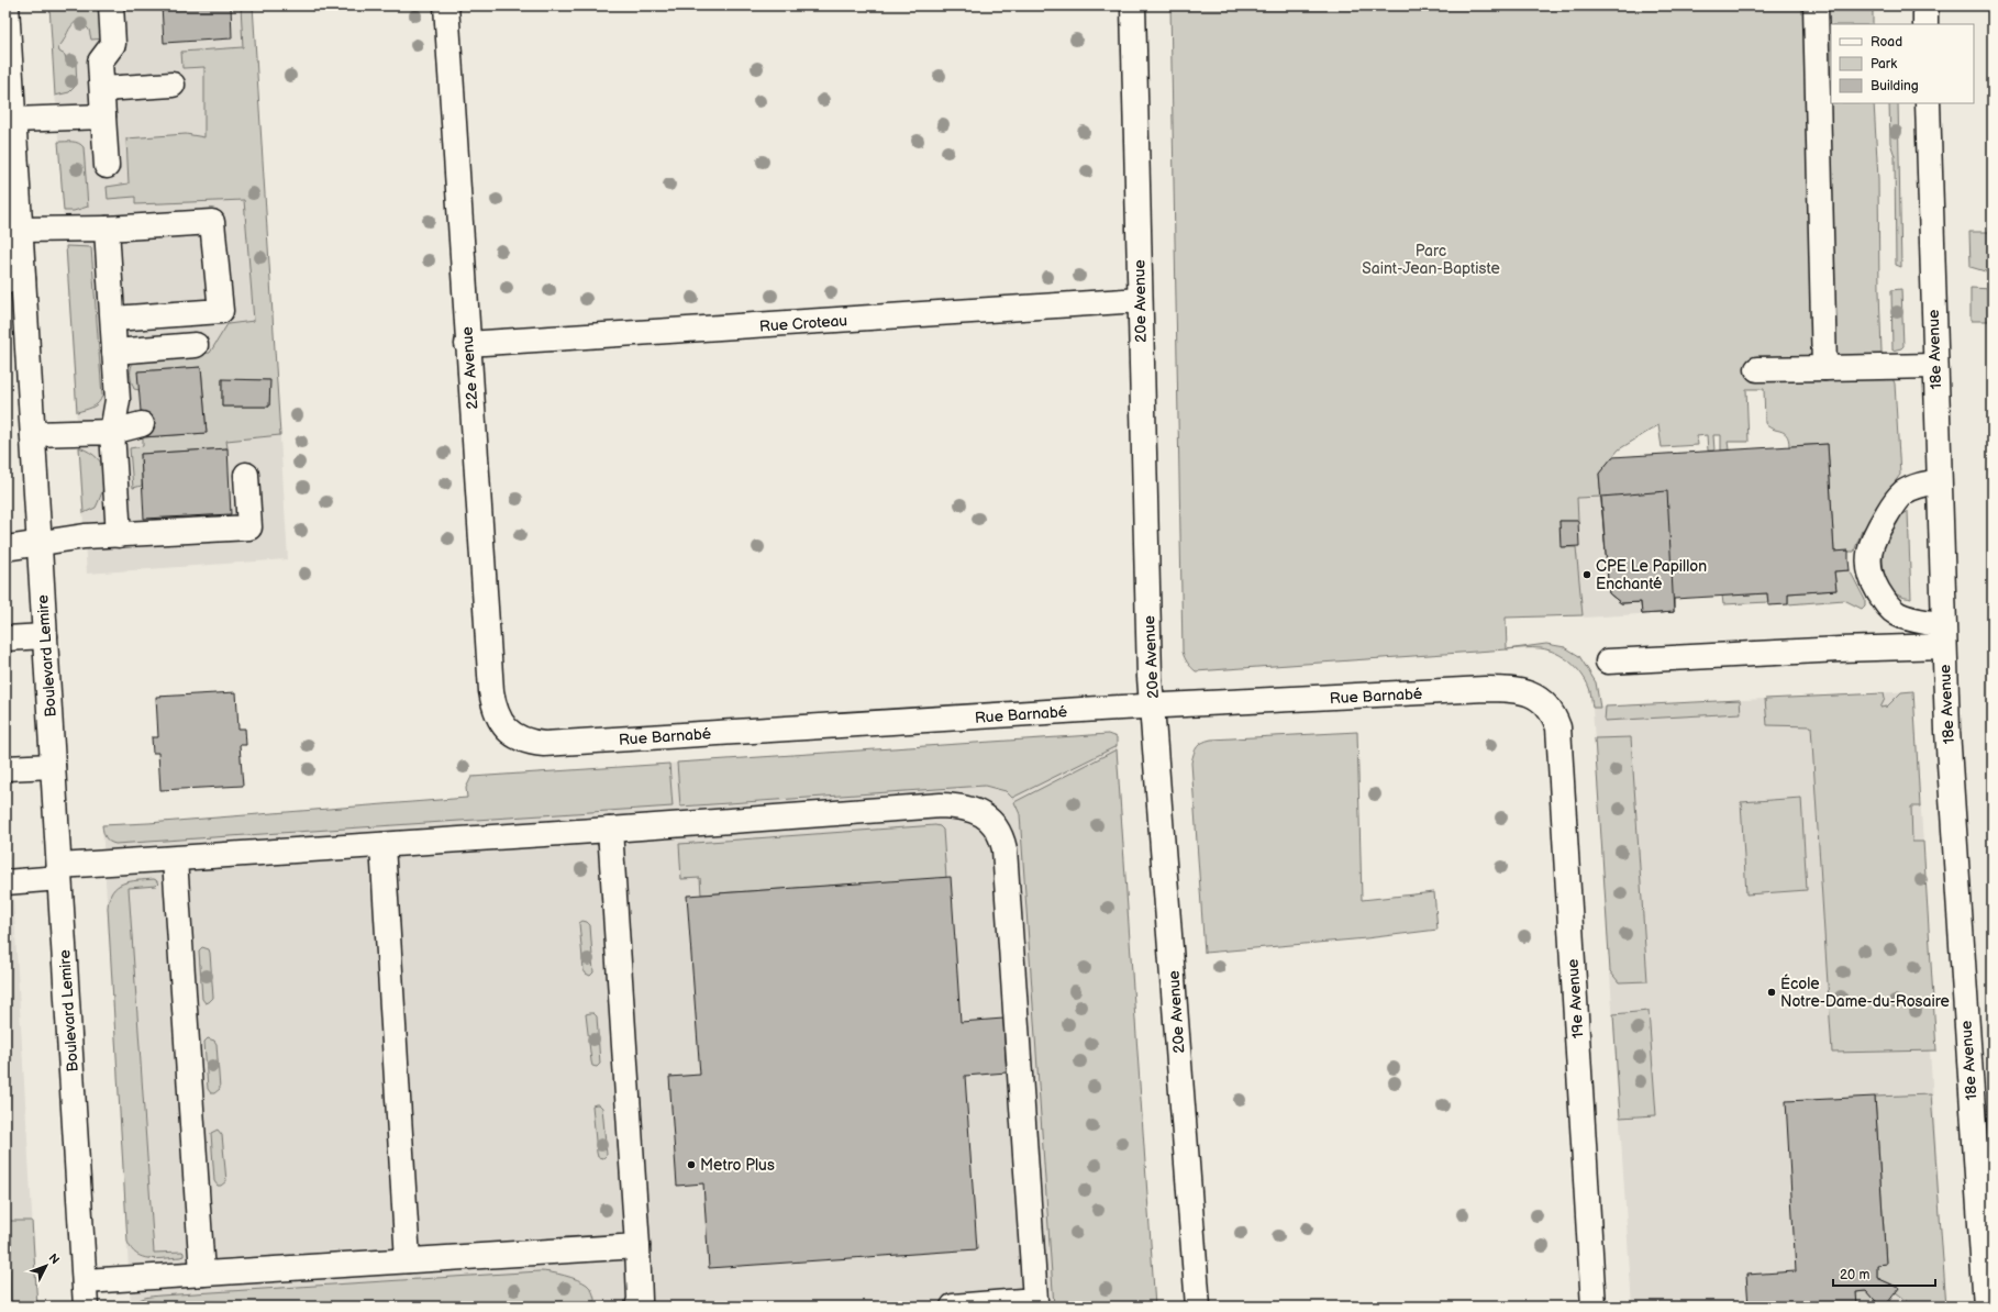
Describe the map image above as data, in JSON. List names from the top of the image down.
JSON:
{
  "streets": {
    "street": [
      "20e Avenue",
      "Rue Croteau",
      "18e Avenue",
      "22e Avenue",
      "Boulevard Lemire",
      "Rue Barnabé",
      "19e Avenue"
    ]
  },
  "crossings": [
    ["20e Avenue", "Rue Croteau"],
    ["20e Avenue", "Rue Barnabé"],
    ["Rue Croteau", "22e Avenue"],
    ["22e Avenue", "Rue Barnabé"],
    ["Rue Barnabé", "19e Avenue"]
  ],
  "parks": ["Parc Saint-Jean-Baptiste"],
  "places": ["CPE Le Papillon Enchanté", "École Notre-Dame-du-Rosaire", "Metro Plus"],
  "legend": ["Road", "Park", "Building"],
  "scale_bar": "20 m",
  "north": "top right"
}
